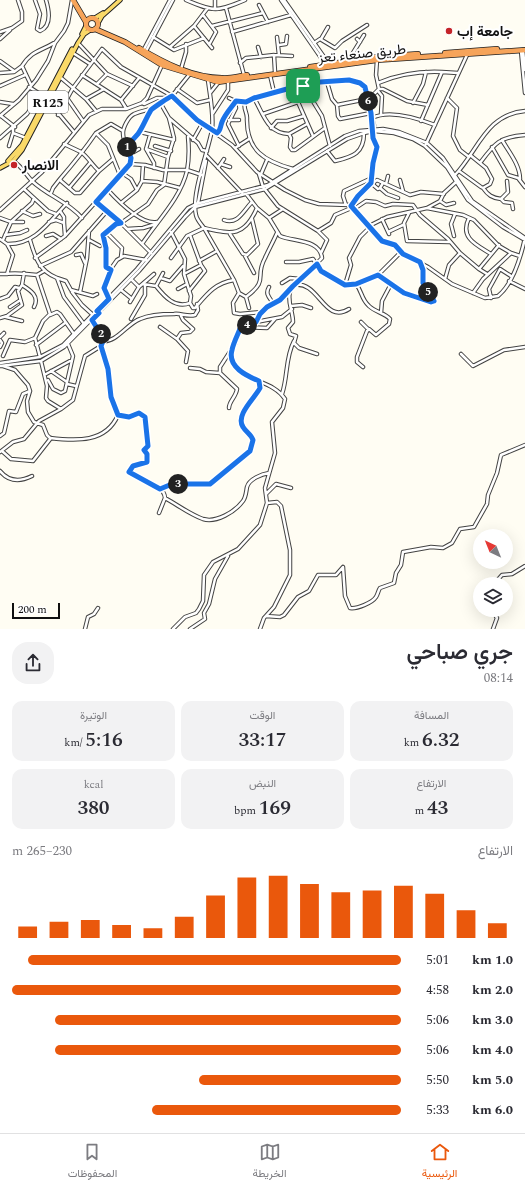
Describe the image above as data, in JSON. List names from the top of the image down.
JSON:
{
  "streets": {
    "highway": ["طريق صنعاء تعز"],
    "main road": ["R125"]
  },
  "crossings": [
    ["طريق صنعاء تعز", "R125"]
  ],
  "places": ["جامعة إب", "الانصار"],
  "scale_bar": "200 m",
  "north": "top left",
  "page": {
    "pins": [
      "6",
      "1",
      "5",
      "4",
      "2",
      "3"
    ],
    "scale": "200 m",
    "heading": ["جري صباحي", "08:14"],
    "stats": [
      ["المسافة", "6.32 km"],
      ["الوقت", "33:17"],
      ["الوتيرة", "5:16 /km"],
      ["الارتفاع", "43 m"],
      ["النبض", "169 bpm"],
      ["kcal", "380"]
    ],
    "chart": ["الارتفاع", "230–265 m"],
    "list": [
      {
        "name": "1.0 km",
        "note": "5:01"
      },
      {
        "name": "2.0 km",
        "note": "4:58"
      },
      {
        "name": "3.0 km",
        "note": "5:06"
      },
      {
        "name": "4.0 km",
        "note": "5:06"
      },
      {
        "name": "5.0 km",
        "note": "5:50"
      },
      {
        "name": "6.0 km",
        "note": "5:33"
      }
    ],
    "tabs": ["الرئيسية", "الخريطة", "المحفوظات"]
  }
}
